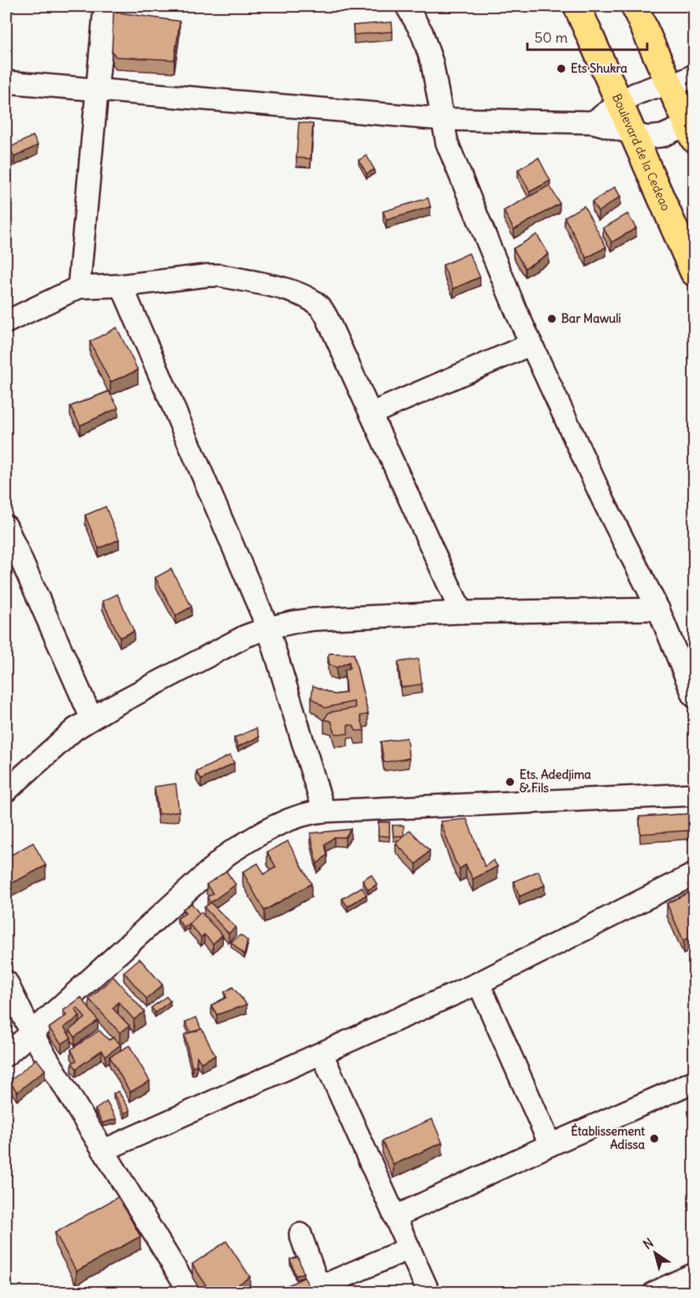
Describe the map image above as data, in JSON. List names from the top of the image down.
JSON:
{
  "streets": {
    "main road": ["Boulevard de la Cedeao"]
  },
  "places": [
    "Ets Shukra",
    "Bar Mawuli",
    "Ets. Adedjima & Fils",
    "Établissement Adissa"
  ],
  "scale_bar": "50 m",
  "north": "top left"
}
